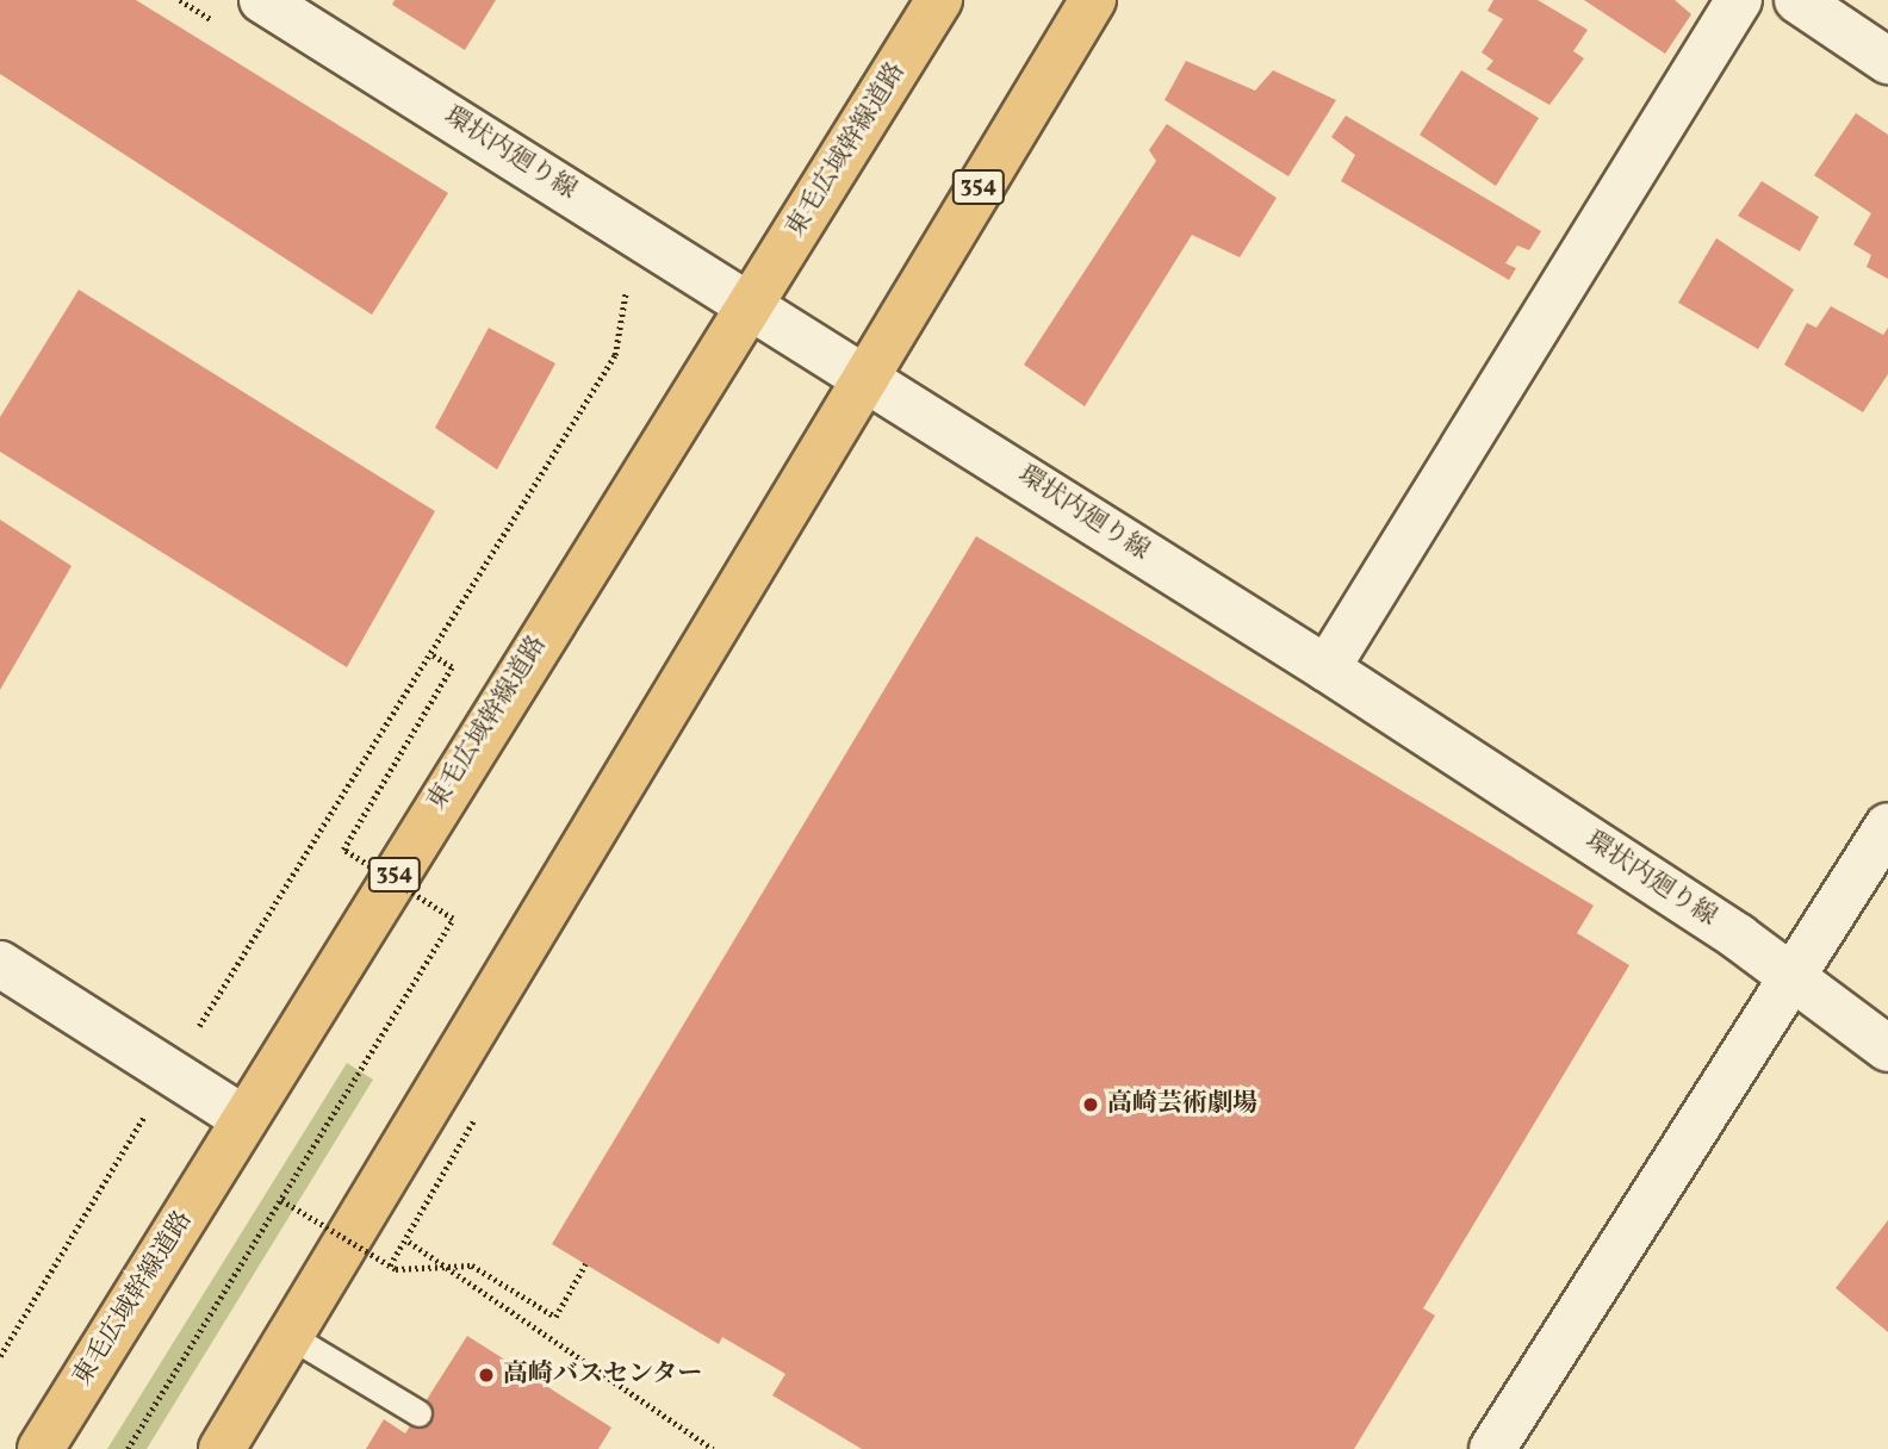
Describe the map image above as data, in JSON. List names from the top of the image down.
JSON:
{
  "streets": {
    "highway": ["東毛広域幹線道路", "354"],
    "street": ["環状内廻り線"]
  },
  "crossings": [
    ["東毛広域幹線道路", "環状内廻り線"],
    ["環状内廻り線", "354"]
  ],
  "places": ["高崎芸術劇場", "高崎バスセンター"]
}
